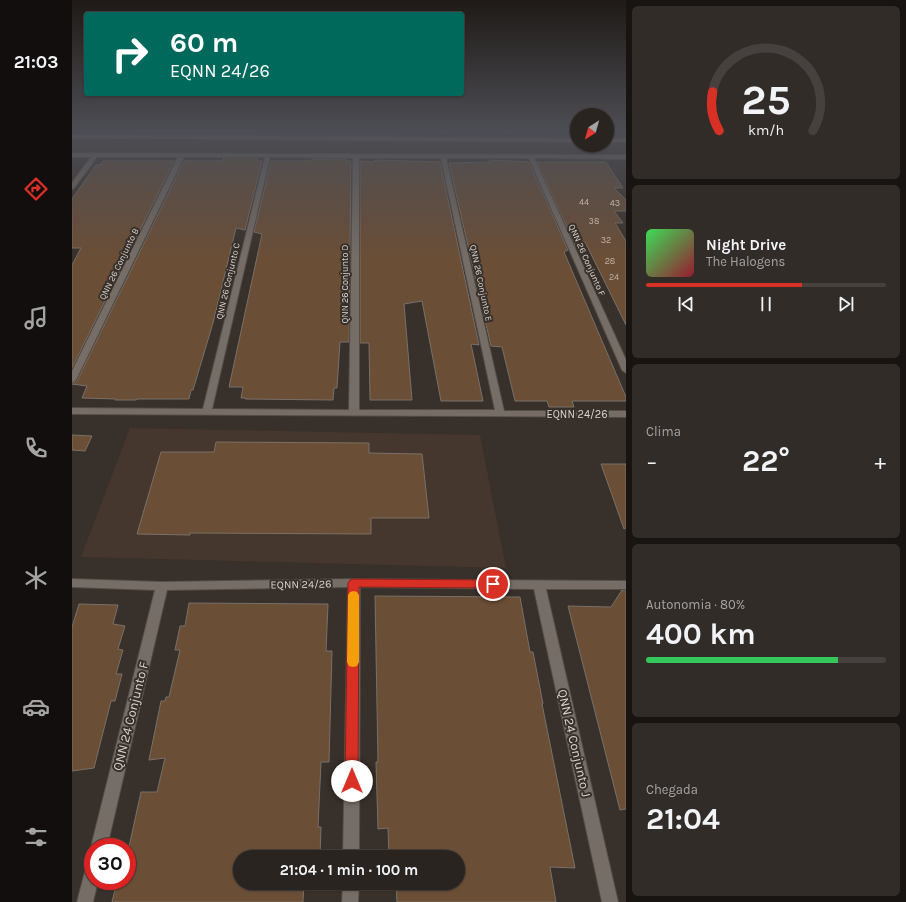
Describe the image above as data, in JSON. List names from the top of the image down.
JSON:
{
  "streets": {
    "street": [
      "QNN 26 Conjunto F",
      "QNN 26 Conjunto B",
      "QNN 26 Conjunto C",
      "QNN 26 Conjunto E",
      "QNN 26 Conjunto D",
      "EQNN 24/26",
      "QNN 24 Conjunto F",
      "QNN 24 Conjunto J"
    ]
  },
  "crossings": [
    ["QNN 26 Conjunto C", "EQNN 24/26"],
    ["QNN 26 Conjunto E", "EQNN 24/26"],
    ["QNN 26 Conjunto D", "EQNN 24/26"],
    ["EQNN 24/26", "QNN 24 Conjunto F"],
    ["EQNN 24/26", "QNN 24 Conjunto J"]
  ],
  "house_numbers": [
    "44",
    "43",
    "38",
    "32",
    "28",
    "24"
  ],
  "north": "bottom left",
  "page": {
    "tabs": "21:03",
    "turn": ["60 m", "EQNN 24/26"],
    "song": ["Night Drive", "The Halogens"],
    "tile": [
      "Clima",
      ["Autonomia · 80%", "400 km"],
      ["Chegada", "21:04"]
    ],
    "heat": ["−", "22°", "+"],
    "limit": "30",
    "trip": "21:04 · 1 min · 100 m",
    "gauge": ["25", "km/h"]
  }
}
